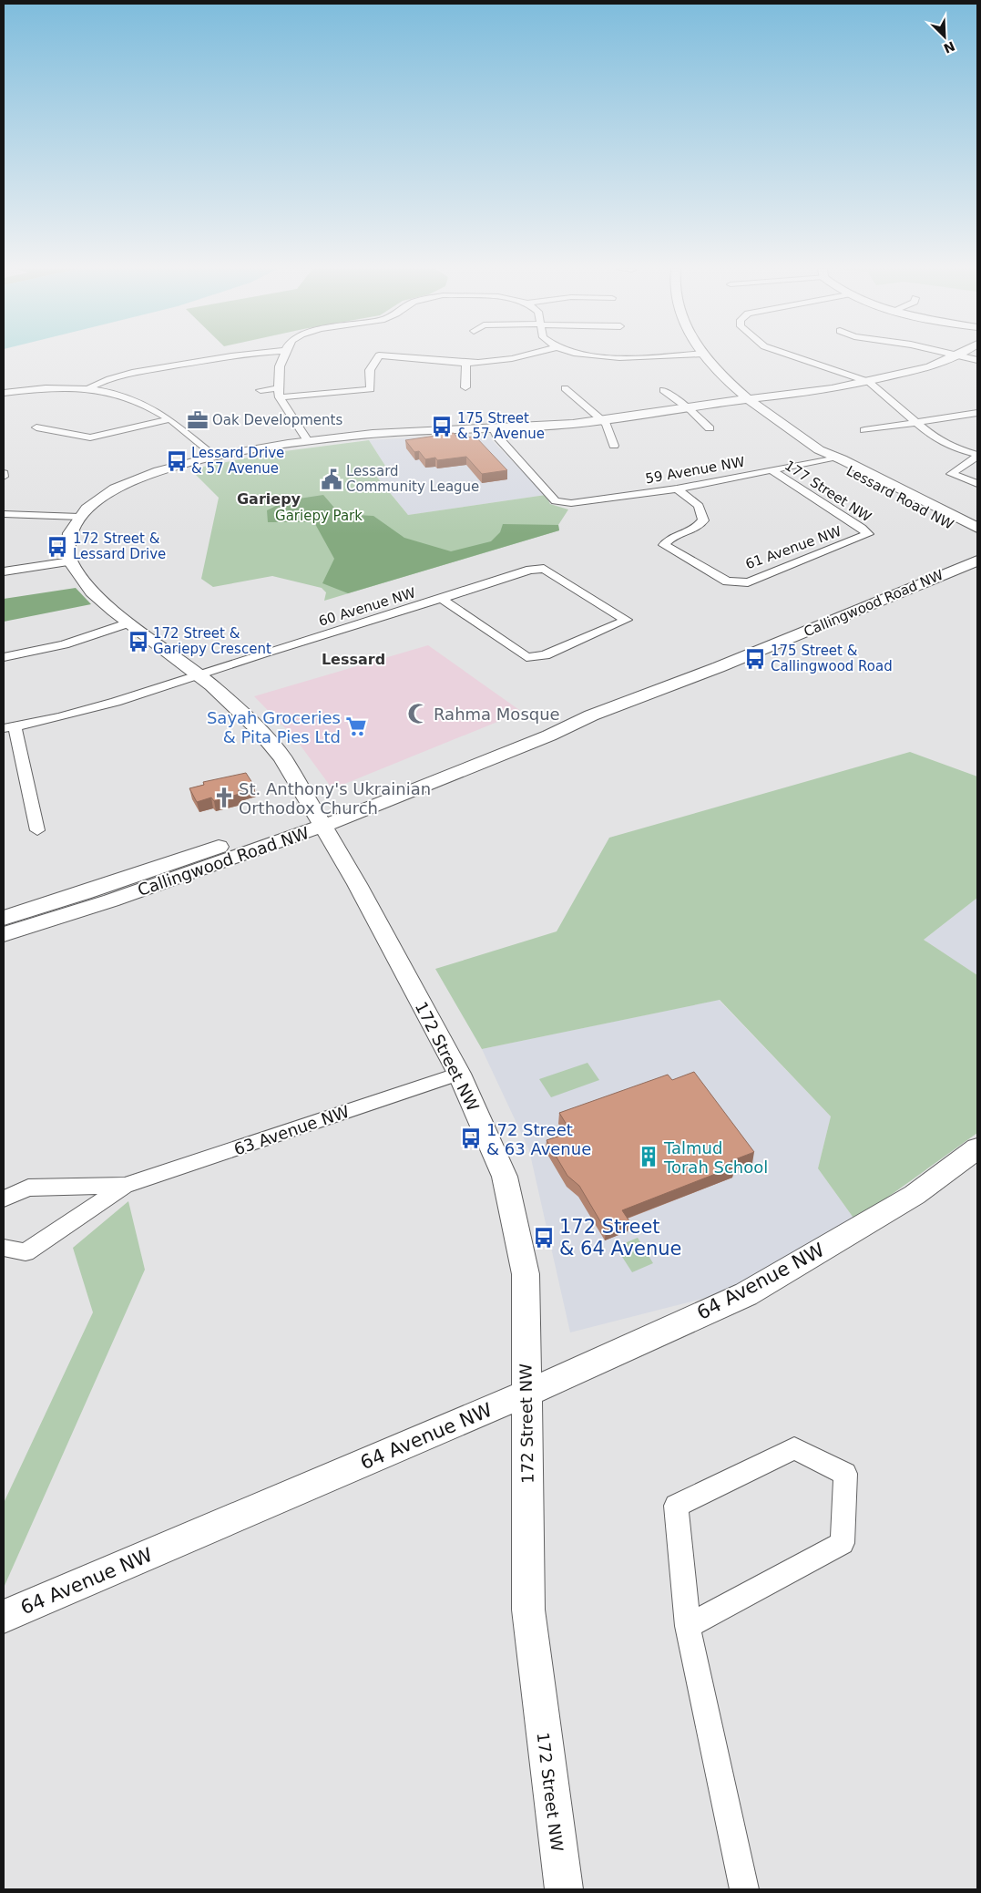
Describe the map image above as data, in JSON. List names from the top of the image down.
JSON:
{
  "streets": {
    "street": [
      "59 Avenue NW",
      "177 Street NW",
      "Lessard Road NW",
      "61 Avenue NW",
      "Callingwood Road NW",
      "60 Avenue NW",
      "172 Street NW",
      "63 Avenue NW",
      "64 Avenue NW"
    ]
  },
  "crossings": [
    ["59 Avenue NW", "177 Street NW"],
    ["59 Avenue NW", "Lessard Road NW"],
    ["59 Avenue NW", "61 Avenue NW"],
    ["177 Street NW", "61 Avenue NW"],
    ["Callingwood Road NW", "172 Street NW"],
    ["60 Avenue NW", "172 Street NW"],
    ["172 Street NW", "63 Avenue NW"],
    ["172 Street NW", "64 Avenue NW"]
  ],
  "districts": ["Gariepy", "Lessard"],
  "parks": ["Gariepy Park"],
  "places": {
    "office": ["Oak Developments"],
    "bus stop": [
      "175 Street & 57 Avenue",
      "Lessard Drive & 57 Avenue",
      "172 Street & Lessard Drive",
      "172 Street & Gariepy Crescent",
      "175 Street & Callingwood Road",
      "172 Street & 63 Avenue",
      "172 Street & 64 Avenue"
    ],
    "public building": ["Lessard Community League"],
    "mosque": ["Rahma Mosque"],
    "supermarket": ["Sayah Groceries & Pita Pies Ltd"],
    "church": ["St. Anthony's Ukrainian Orthodox Church"],
    "building": ["Talmud Torah School"]
  },
  "north": "bottom right"
}
